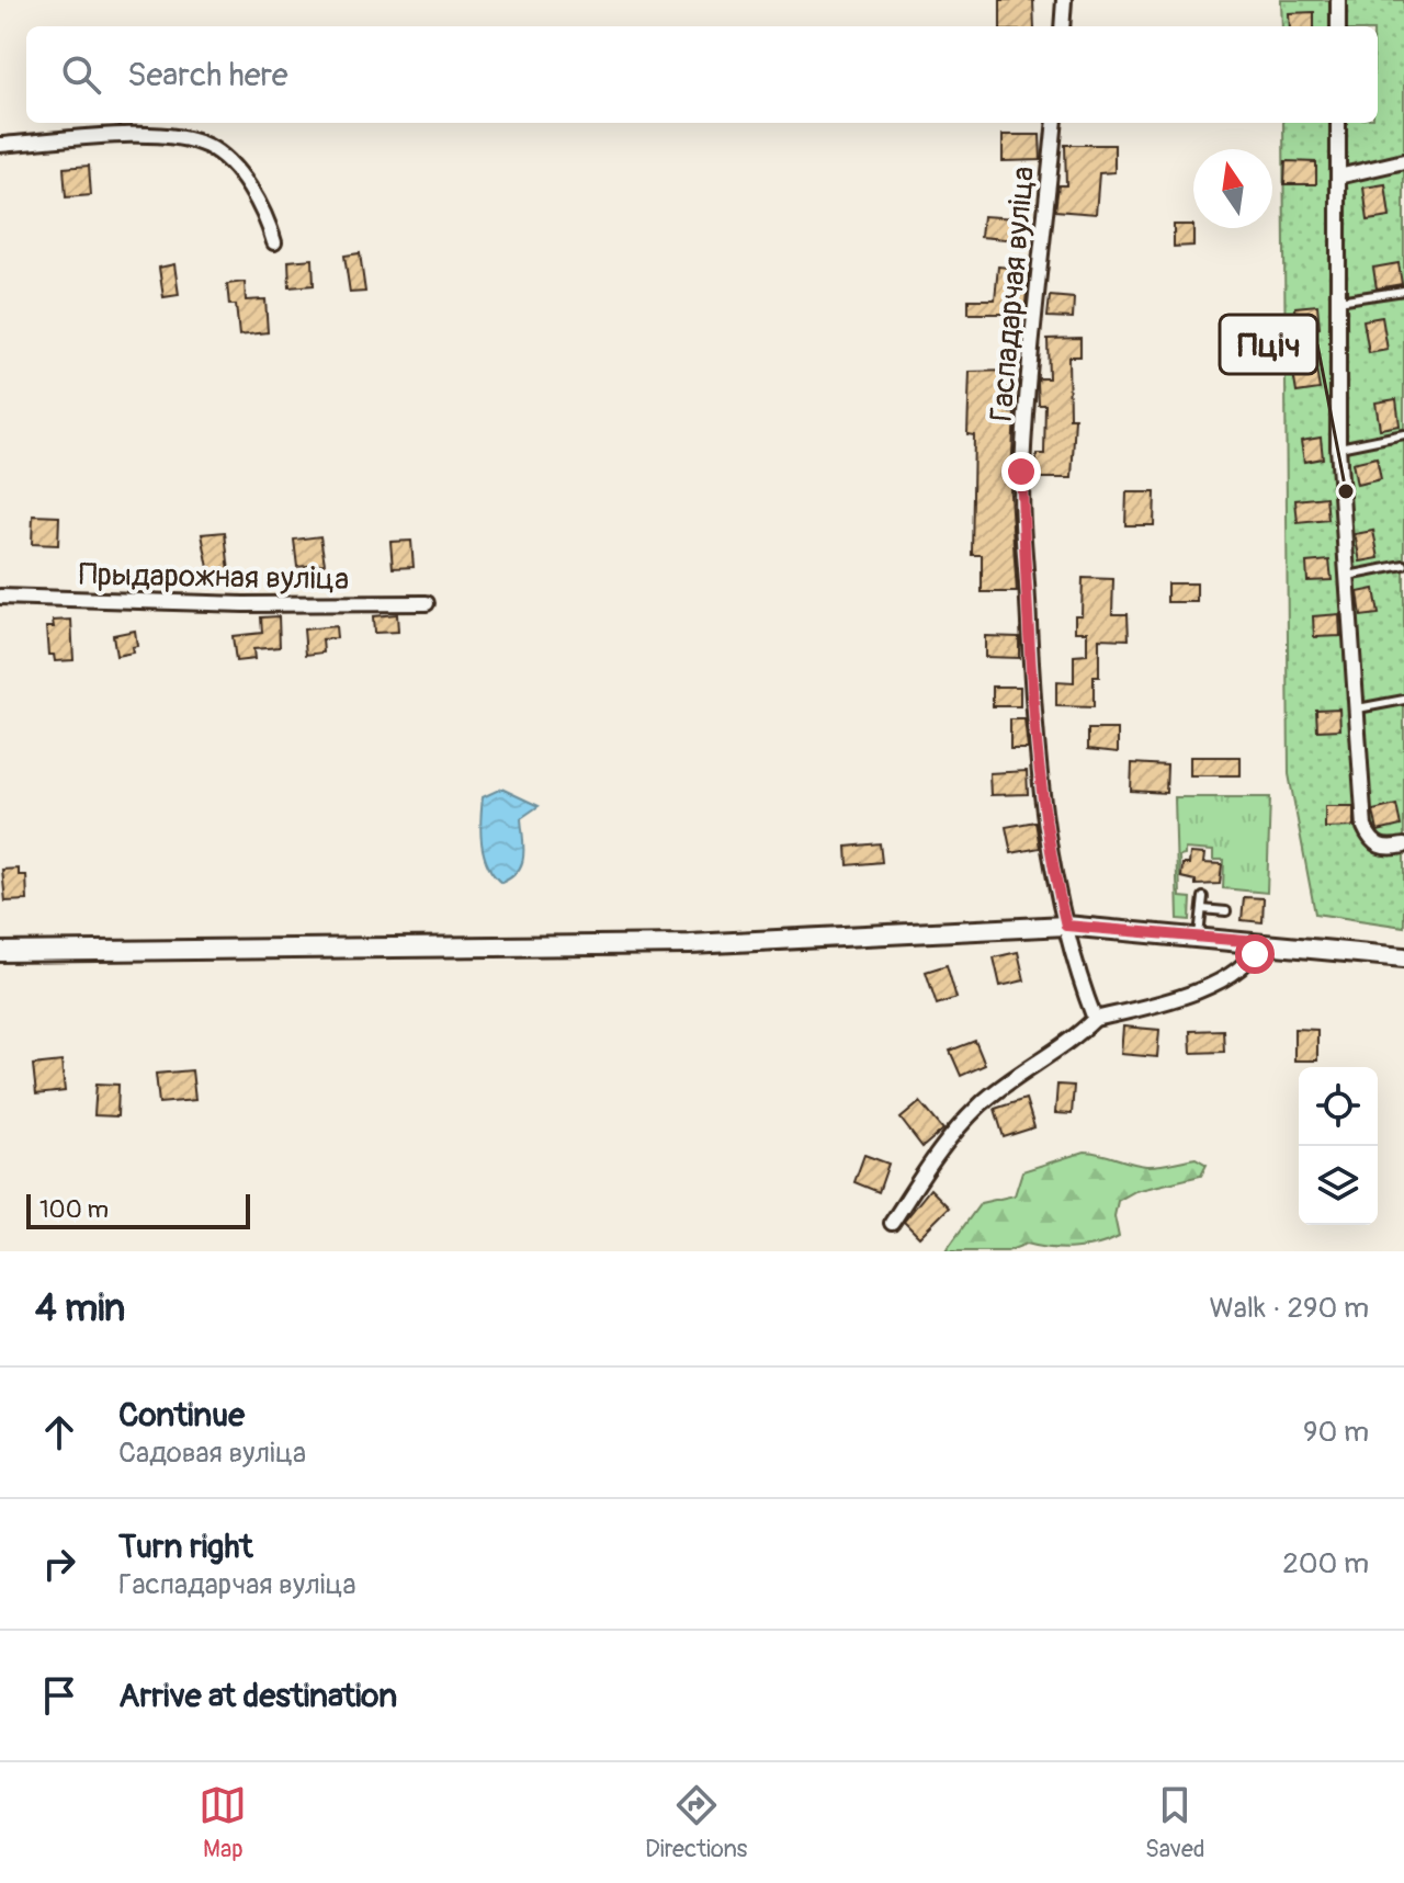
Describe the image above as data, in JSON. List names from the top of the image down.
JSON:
{
  "streets": {
    "street": ["Гаспадарчая вуліца", "Прыдарожная вуліца"]
  },
  "places": ["Пціч"],
  "scale_bar": "100 m",
  "north": "top",
  "page": {
    "search": "Search here",
    "scale": "100 m",
    "heading": ["4 min", "Walk · 290 m"],
    "list": [
      ["Continue", "Садовая вуліца", "90 m"],
      ["Turn right", "Гаспадарчая вуліца", "200 m"],
      "Arrive at destination"
    ],
    "nav": ["Map", "Directions", "Saved"]
  }
}
